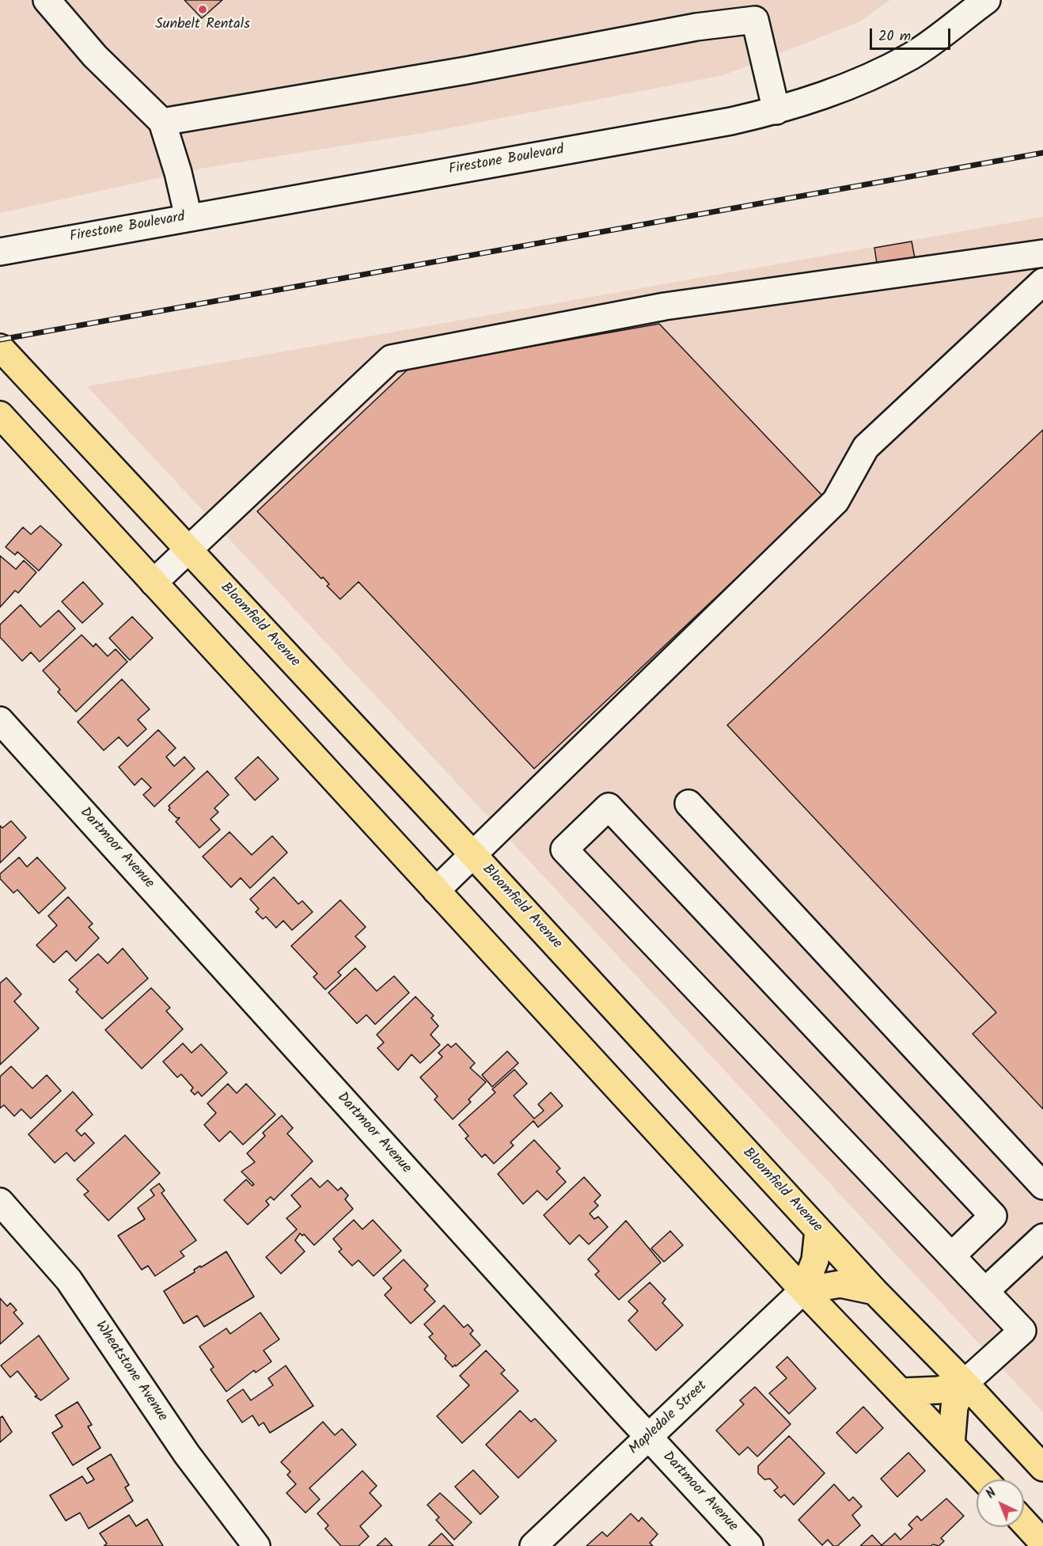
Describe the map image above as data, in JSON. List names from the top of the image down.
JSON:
{
  "streets": {
    "main road": ["Bloomfield Avenue"],
    "street": [
      "Firestone Boulevard",
      "Dartmoor Avenue",
      "Wheatstone Avenue",
      "Mapledale Street"
    ]
  },
  "crossings": [
    ["Dartmoor Avenue", "Mapledale Street"]
  ],
  "places": ["Sunbelt Rentals"],
  "scale_bar": "20 m",
  "north": "top left"
}
